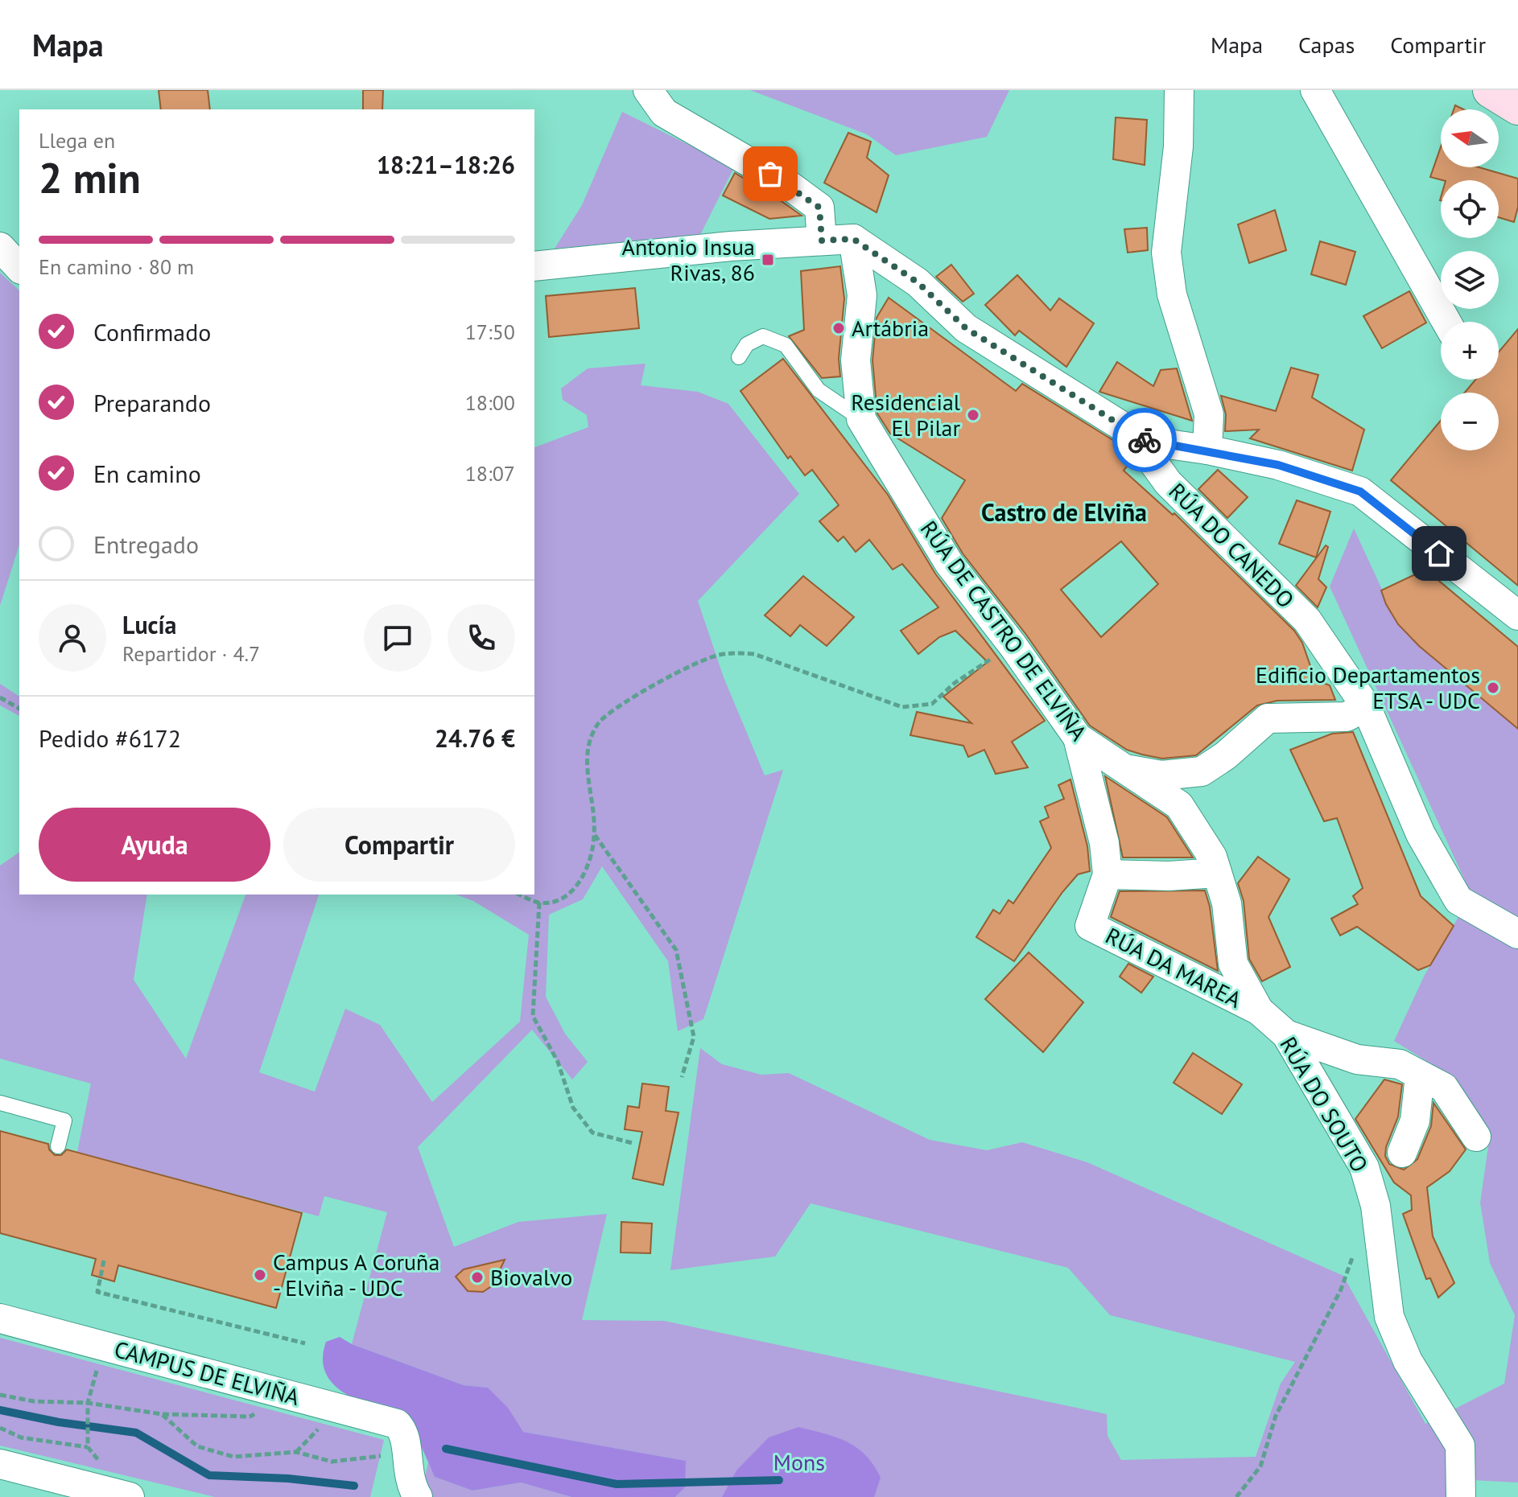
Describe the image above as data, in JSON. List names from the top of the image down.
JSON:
{
  "streets": {
    "street": [
      "RÚA DO CANEDO",
      "RÚA DE CASTRO DE ELVIÑA",
      "RÚA DA MAREA",
      "RÚA DO SOUTO",
      "CAMPUS DE ELVIÑA"
    ]
  },
  "crossings": [
    ["RÚA DE CASTRO DE ELVIÑA", "RÚA DA MAREA"],
    ["RÚA DE CASTRO DE ELVIÑA", "RÚA DO SOUTO"],
    ["RÚA DA MAREA", "RÚA DO SOUTO"]
  ],
  "districts": ["Castro de Elviña"],
  "parks": ["Mons"],
  "places": {
    "transit": ["Antonio Insua Rivas, 86"],
    "other": [
      "Artábria",
      "Residencial El Pilar",
      "Edificio Departamentos ETSA - UDC",
      "Campus A Coruña - Elviña - UDC",
      "Biovalvo"
    ]
  },
  "north": "left",
  "page": {
    "header": "Mapa",
    "nav": ["Mapa", "Capas", "Compartir"],
    "map_buttons": ["+", "−"],
    "heading": ["2 min", "Llega en", "18:21–18:26"],
    "panel": [
      "Lucía",
      "Repartidor · 4.7",
      "Pedido #6172",
      "24.76 €"
    ],
    "bar": "En camino · 80 m",
    "list": [
      ["Confirmado", "17:50"],
      ["Preparando", "18:00"],
      ["En camino", "18:07"],
      "Entregado"
    ],
    "buttons": ["Ayuda", "Compartir"]
  }
}
